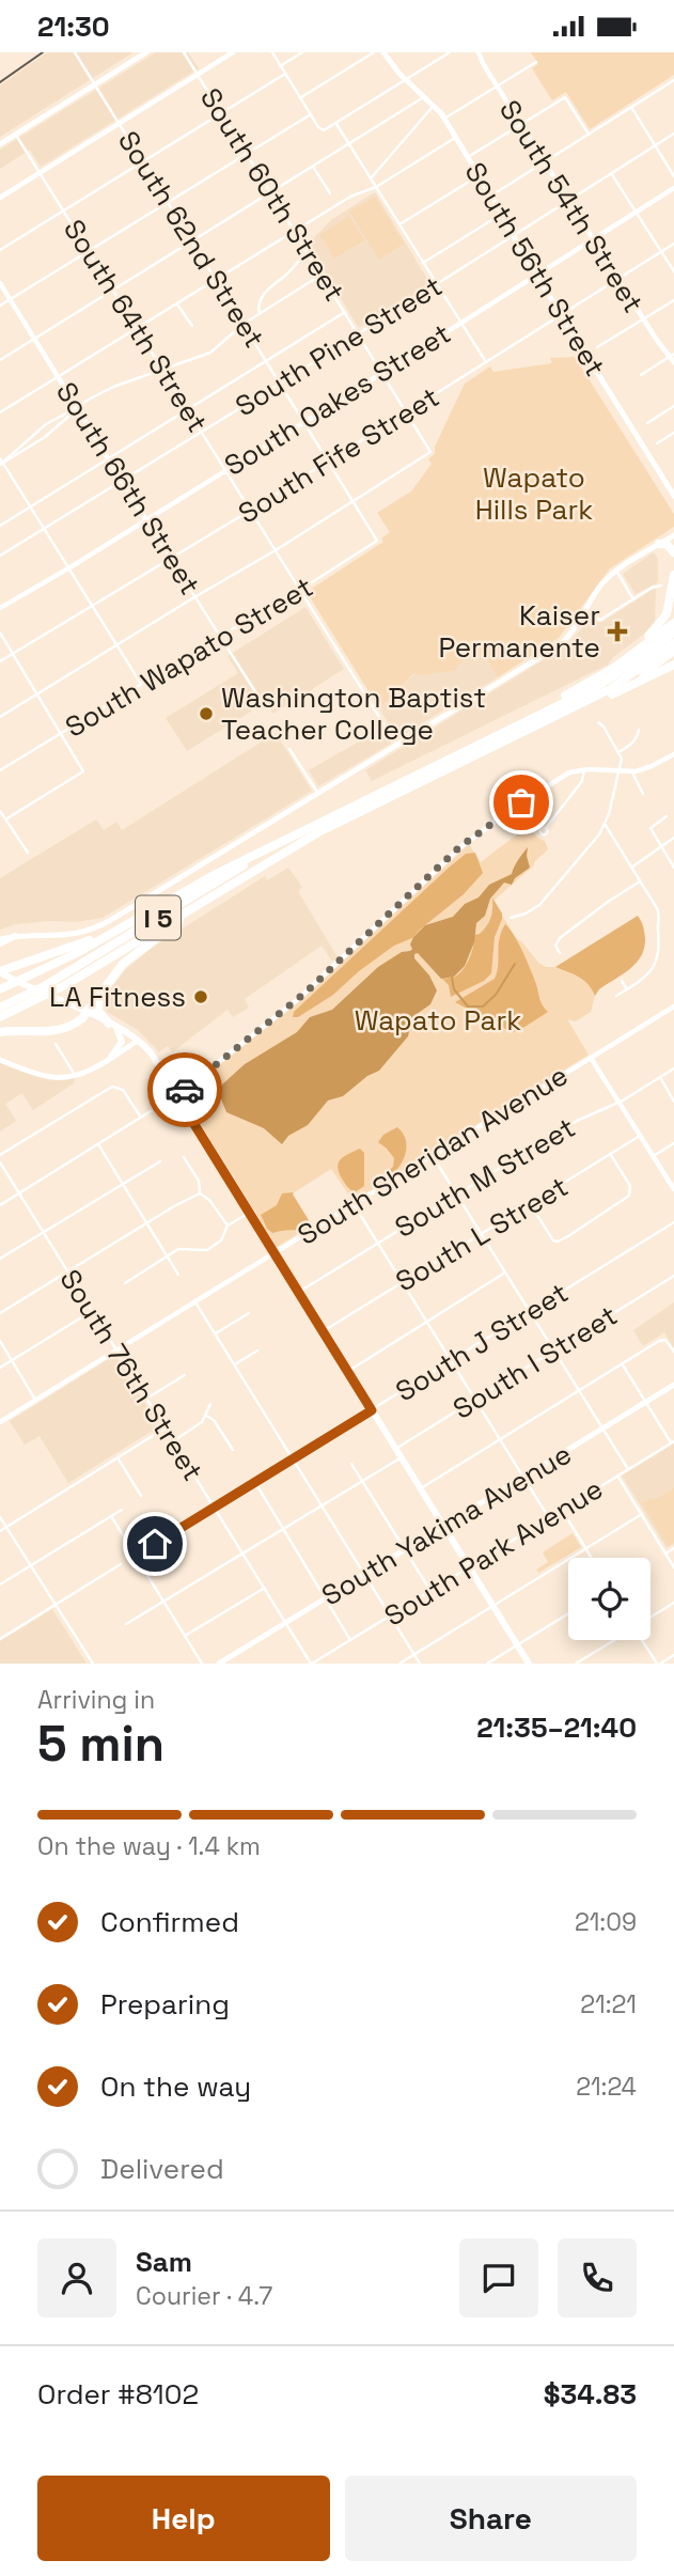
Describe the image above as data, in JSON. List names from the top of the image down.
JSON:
{
  "streets": {
    "highway": ["I 5"],
    "main road": ["South 56th Street", "South Yakima Avenue"],
    "street": [
      "South 60th Street",
      "South 54th Street",
      "South 62nd Street",
      "South 64th Street",
      "South Pine Street",
      "South Oakes Street",
      "South Fife Street",
      "South 66th Street",
      "South Wapato Street",
      "South Sheridan Avenue",
      "South M Street",
      "South L Street",
      "South J Street",
      "South I Street",
      "South 76th Street",
      "South Park Avenue"
    ]
  },
  "crossings": [
    ["South 60th Street", "South 62nd Street"],
    ["South 60th Street", "South Pine Street"],
    ["South 60th Street", "South Oakes Street"],
    ["South 60th Street", "South Fife Street"],
    ["South 54th Street", "South Pine Street"],
    ["South 54th Street", "South Oakes Street"],
    ["South 54th Street", "South Fife Street"],
    ["South 62nd Street", "South Pine Street"],
    ["South 62nd Street", "South Oakes Street"],
    ["South 62nd Street", "South Fife Street"],
    ["South 62nd Street", "South Wapato Street"],
    ["South 56th Street", "South Pine Street"],
    ["South 56th Street", "South Oakes Street"],
    ["South 56th Street", "South Fife Street"],
    ["South 64th Street", "South Pine Street"],
    ["South 64th Street", "South Oakes Street"],
    ["South 64th Street", "South Fife Street"],
    ["South 64th Street", "South Wapato Street"],
    ["South Pine Street", "South 66th Street"],
    ["South Oakes Street", "South 66th Street"],
    ["South Fife Street", "South 66th Street"],
    ["South 66th Street", "South Wapato Street"],
    ["South Sheridan Avenue", "South 76th Street"],
    ["South J Street", "South 76th Street"],
    ["South 76th Street", "South Yakima Avenue"],
    ["South 76th Street", "South Park Avenue"]
  ],
  "parks": ["Wapato Hills Park", "Wapato Park"],
  "places": {
    "health": ["Kaiser Permanente"],
    "other": ["Washington Baptist Teacher College", "LA Fitness"]
  },
  "page": {
    "status": "21:30",
    "heading": ["5 min", "Arriving in", "21:35–21:40"],
    "panel": [
      "Sam",
      "Courier · 4.7",
      "Order #8102",
      "$34.83"
    ],
    "bar": "On the way · 1.4 km",
    "list": [
      ["Confirmed", "21:09"],
      ["Preparing", "21:21"],
      ["On the way", "21:24"],
      "Delivered"
    ],
    "buttons": ["Help", "Share"]
  }
}
